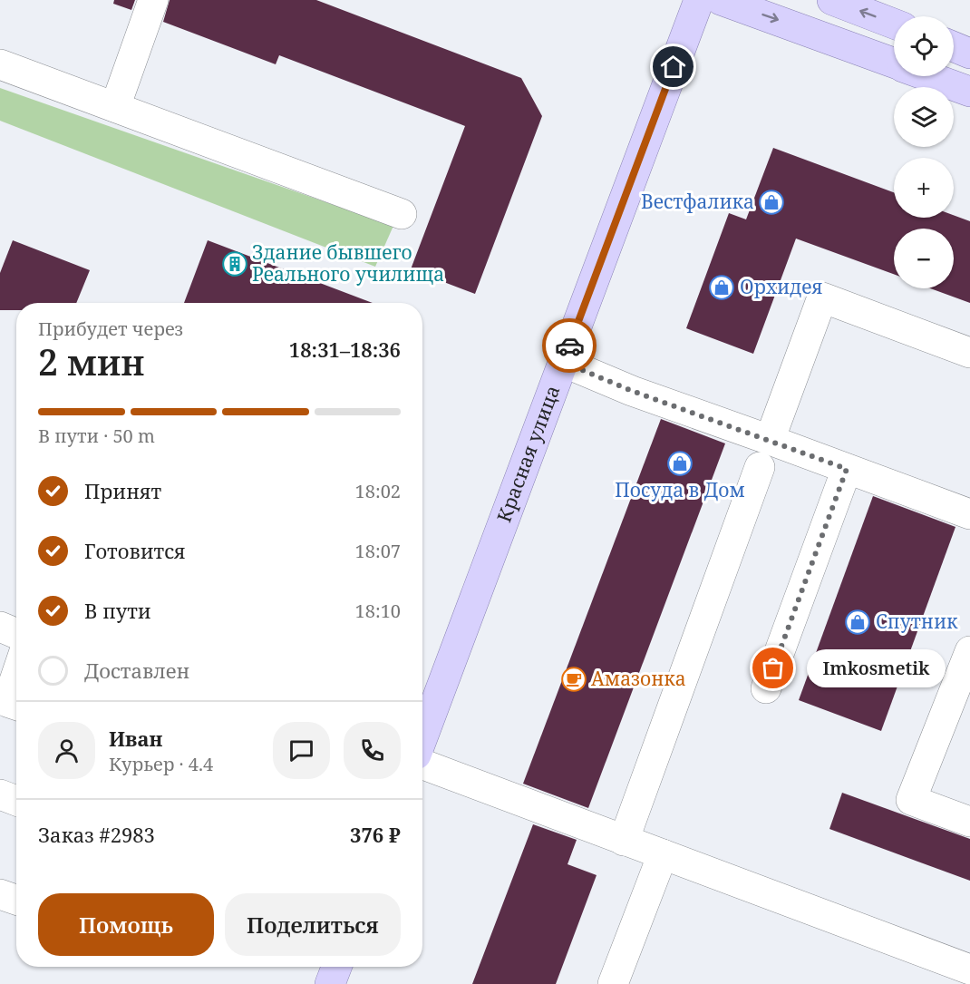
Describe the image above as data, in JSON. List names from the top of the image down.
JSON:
{
  "streets": {
    "main road": ["Красная улица"]
  },
  "places": {
    "shop": [
      "Вестфалика",
      "Орхидея",
      "Посуда в Дом",
      "Спутник"
    ],
    "building": ["Здание бывшего Реального училища"],
    "other": ["Imkosmetik"],
    "cafe": ["Амазонка"]
  },
  "page": {
    "map_buttons": ["+", "−"],
    "heading": ["2 мин", "Прибудет через", "18:31–18:36"],
    "panel": [
      "Иван",
      "Курьер · 4.4",
      "Заказ #2983",
      "376 ₽"
    ],
    "bar": "В пути · 50 m",
    "list": [
      ["Принят", "18:02"],
      ["Готовится", "18:07"],
      ["В пути", "18:10"],
      "Доставлен"
    ],
    "bubble": "Imkosmetik",
    "buttons": ["Помощь", "Поделиться"]
  }
}
